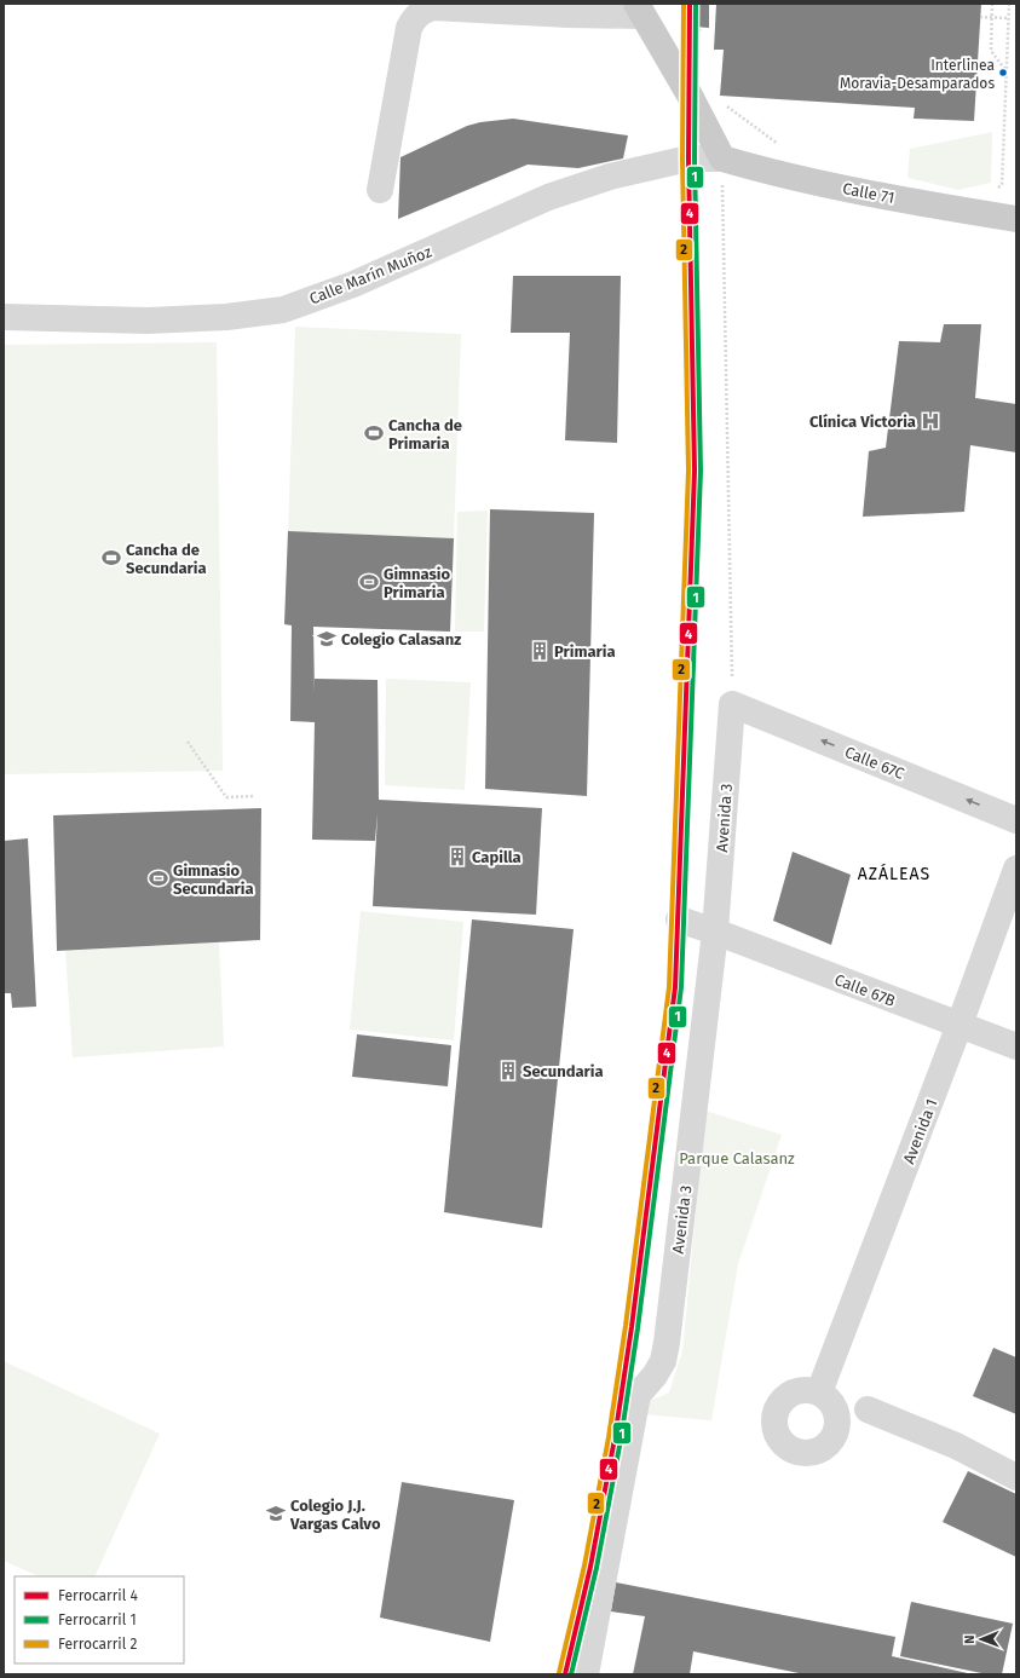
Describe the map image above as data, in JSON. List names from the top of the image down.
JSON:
{
  "streets": {
    "main road": ["Calle 71"],
    "street": [
      "Calle Marín Muñoz",
      "Calle 67C",
      "Avenida 3",
      "Calle 67B",
      "Avenida 1"
    ]
  },
  "crossings": [
    ["Calle 71", "Calle Marín Muñoz"],
    ["Calle 67C", "Avenida 3"],
    ["Avenida 3", "Calle 67B"],
    ["Calle 67B", "Avenida 1"]
  ],
  "one_way": ["Calle 67C"],
  "districts": ["AZÁLEAS"],
  "parks": ["Parque Calasanz"],
  "places": {
    "other": ["Interlinea Moravia-Desamparados"],
    "hospital": ["Clínica Victoria"],
    "sports": [
      "Cancha de Primaria",
      "Cancha de Secundaria",
      "Gimnasio Primaria",
      "Gimnasio Secundaria"
    ],
    "school or university": ["Colegio Calasanz", "Colegio J.J. Vargas Calvo"],
    "building": ["Primaria", "Capilla", "Secundaria"]
  },
  "lines": ["rail line 4", "rail line 1", "rail line 2"],
  "legend": ["Ferrocarril 4", "Ferrocarril 1", "Ferrocarril 2"],
  "north": "left"
}
